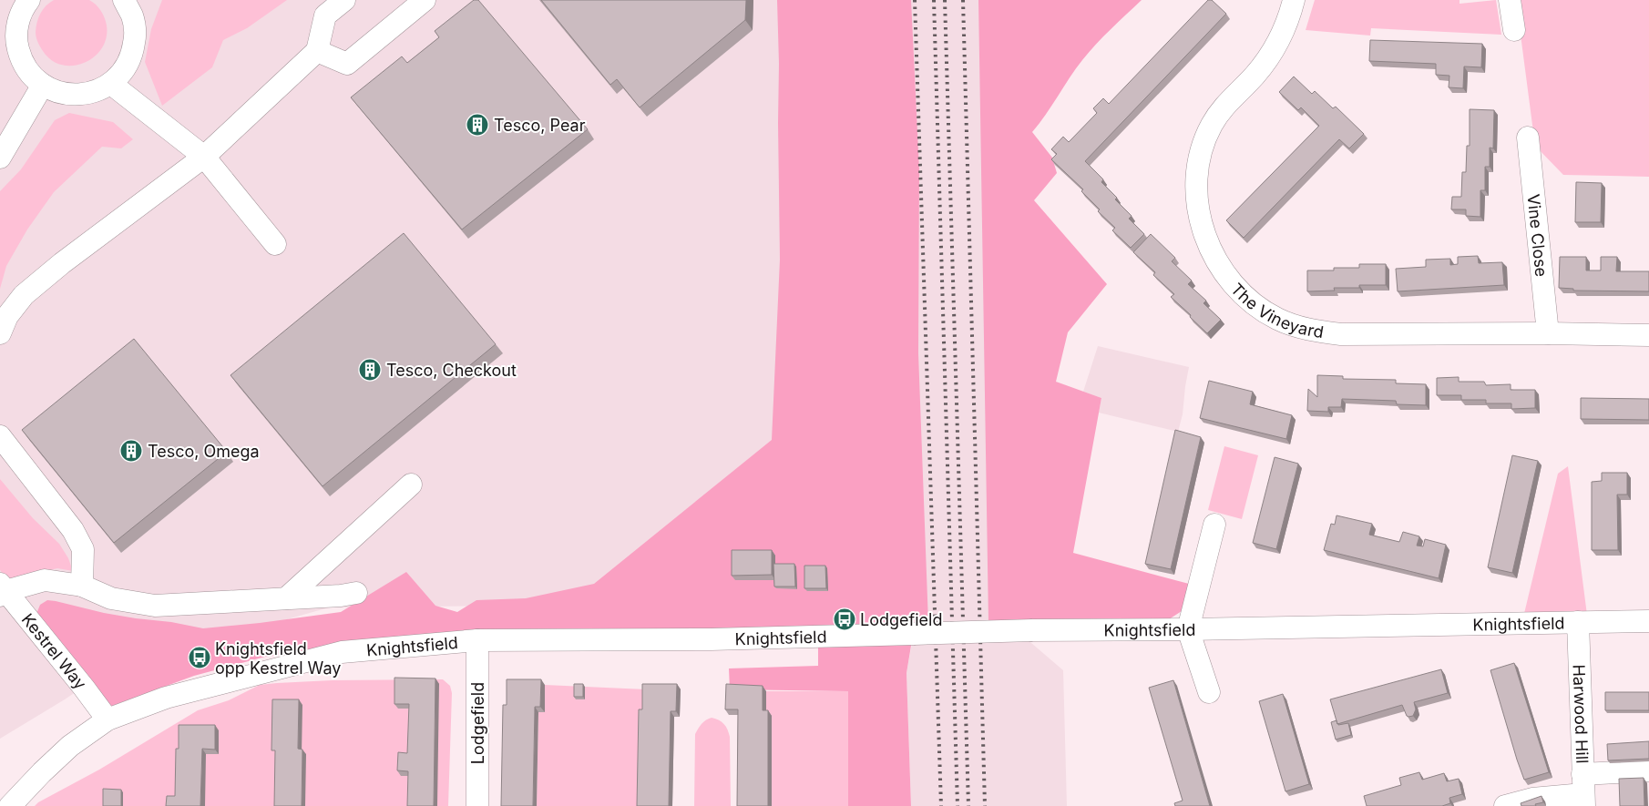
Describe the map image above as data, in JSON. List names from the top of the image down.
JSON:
{
  "streets": {
    "street": [
      "Vine Close",
      "The Vineyard",
      "Knightsfield",
      "Kestrel Way",
      "Harwood Hill",
      "Lodgefield"
    ]
  },
  "crossings": [
    ["Vine Close", "The Vineyard"],
    ["Knightsfield", "Kestrel Way"],
    ["Knightsfield", "Harwood Hill"],
    ["Knightsfield", "Lodgefield"]
  ],
  "places": {
    "building": ["Tesco, Pear", "Tesco, Checkout", "Tesco, Omega"],
    "bus stop": ["Lodgefield", "Knightsfield opp Kestrel Way"]
  }
}
